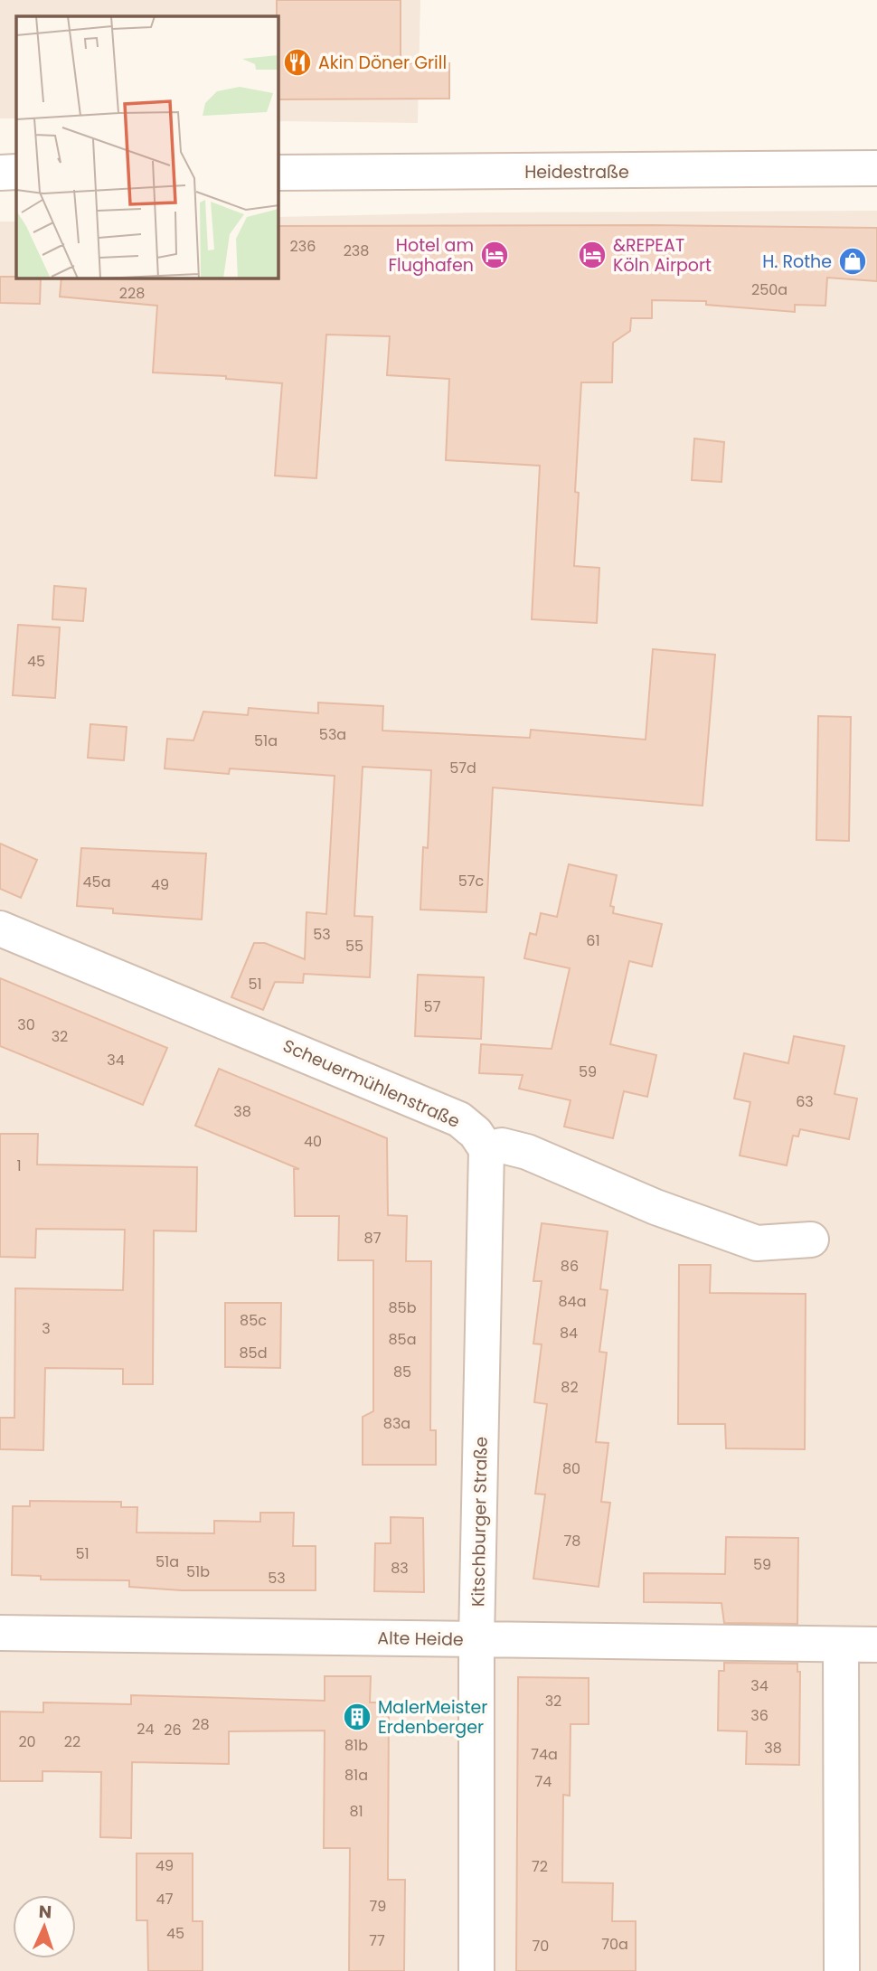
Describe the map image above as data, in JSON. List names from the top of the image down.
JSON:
{
  "streets": {
    "street": [
      "Heidestraße",
      "Scheuermühlenstraße",
      "Kitschburger Straße",
      "Alte Heide"
    ]
  },
  "crossings": [
    ["Scheuermühlenstraße", "Kitschburger Straße"],
    ["Kitschburger Straße", "Alte Heide"]
  ],
  "places": {
    "restaurant": ["Akin Döner Grill"],
    "hotel": ["Hotel am Flughafen", "&REPEAT Köln Airport"],
    "shop": ["H. Rothe"],
    "building": ["MalerMeister Erdenberger"]
  },
  "house_numbers": [
    "236",
    "238",
    "250a",
    "228",
    "45",
    "53a",
    "51a",
    "57d",
    "57c",
    "45a",
    "49",
    "53",
    "61",
    "55",
    "51",
    "57",
    "30",
    "32",
    "34",
    "59",
    "63",
    "38",
    "40",
    "1",
    "87",
    "86",
    "84a",
    "85b",
    "85c",
    "3",
    "84",
    "85a",
    "85d",
    "85",
    "82",
    "83a",
    "80",
    "78",
    "51",
    "51a",
    "59",
    "83",
    "51b",
    "53",
    "34",
    "32",
    "36",
    "28",
    "24",
    "26",
    "20",
    "22",
    "81b",
    "38",
    "74a",
    "81a",
    "74",
    "81",
    "49",
    "72",
    "47",
    "79",
    "45",
    "77",
    "70a",
    "70"
  ],
  "north": "top"
}
